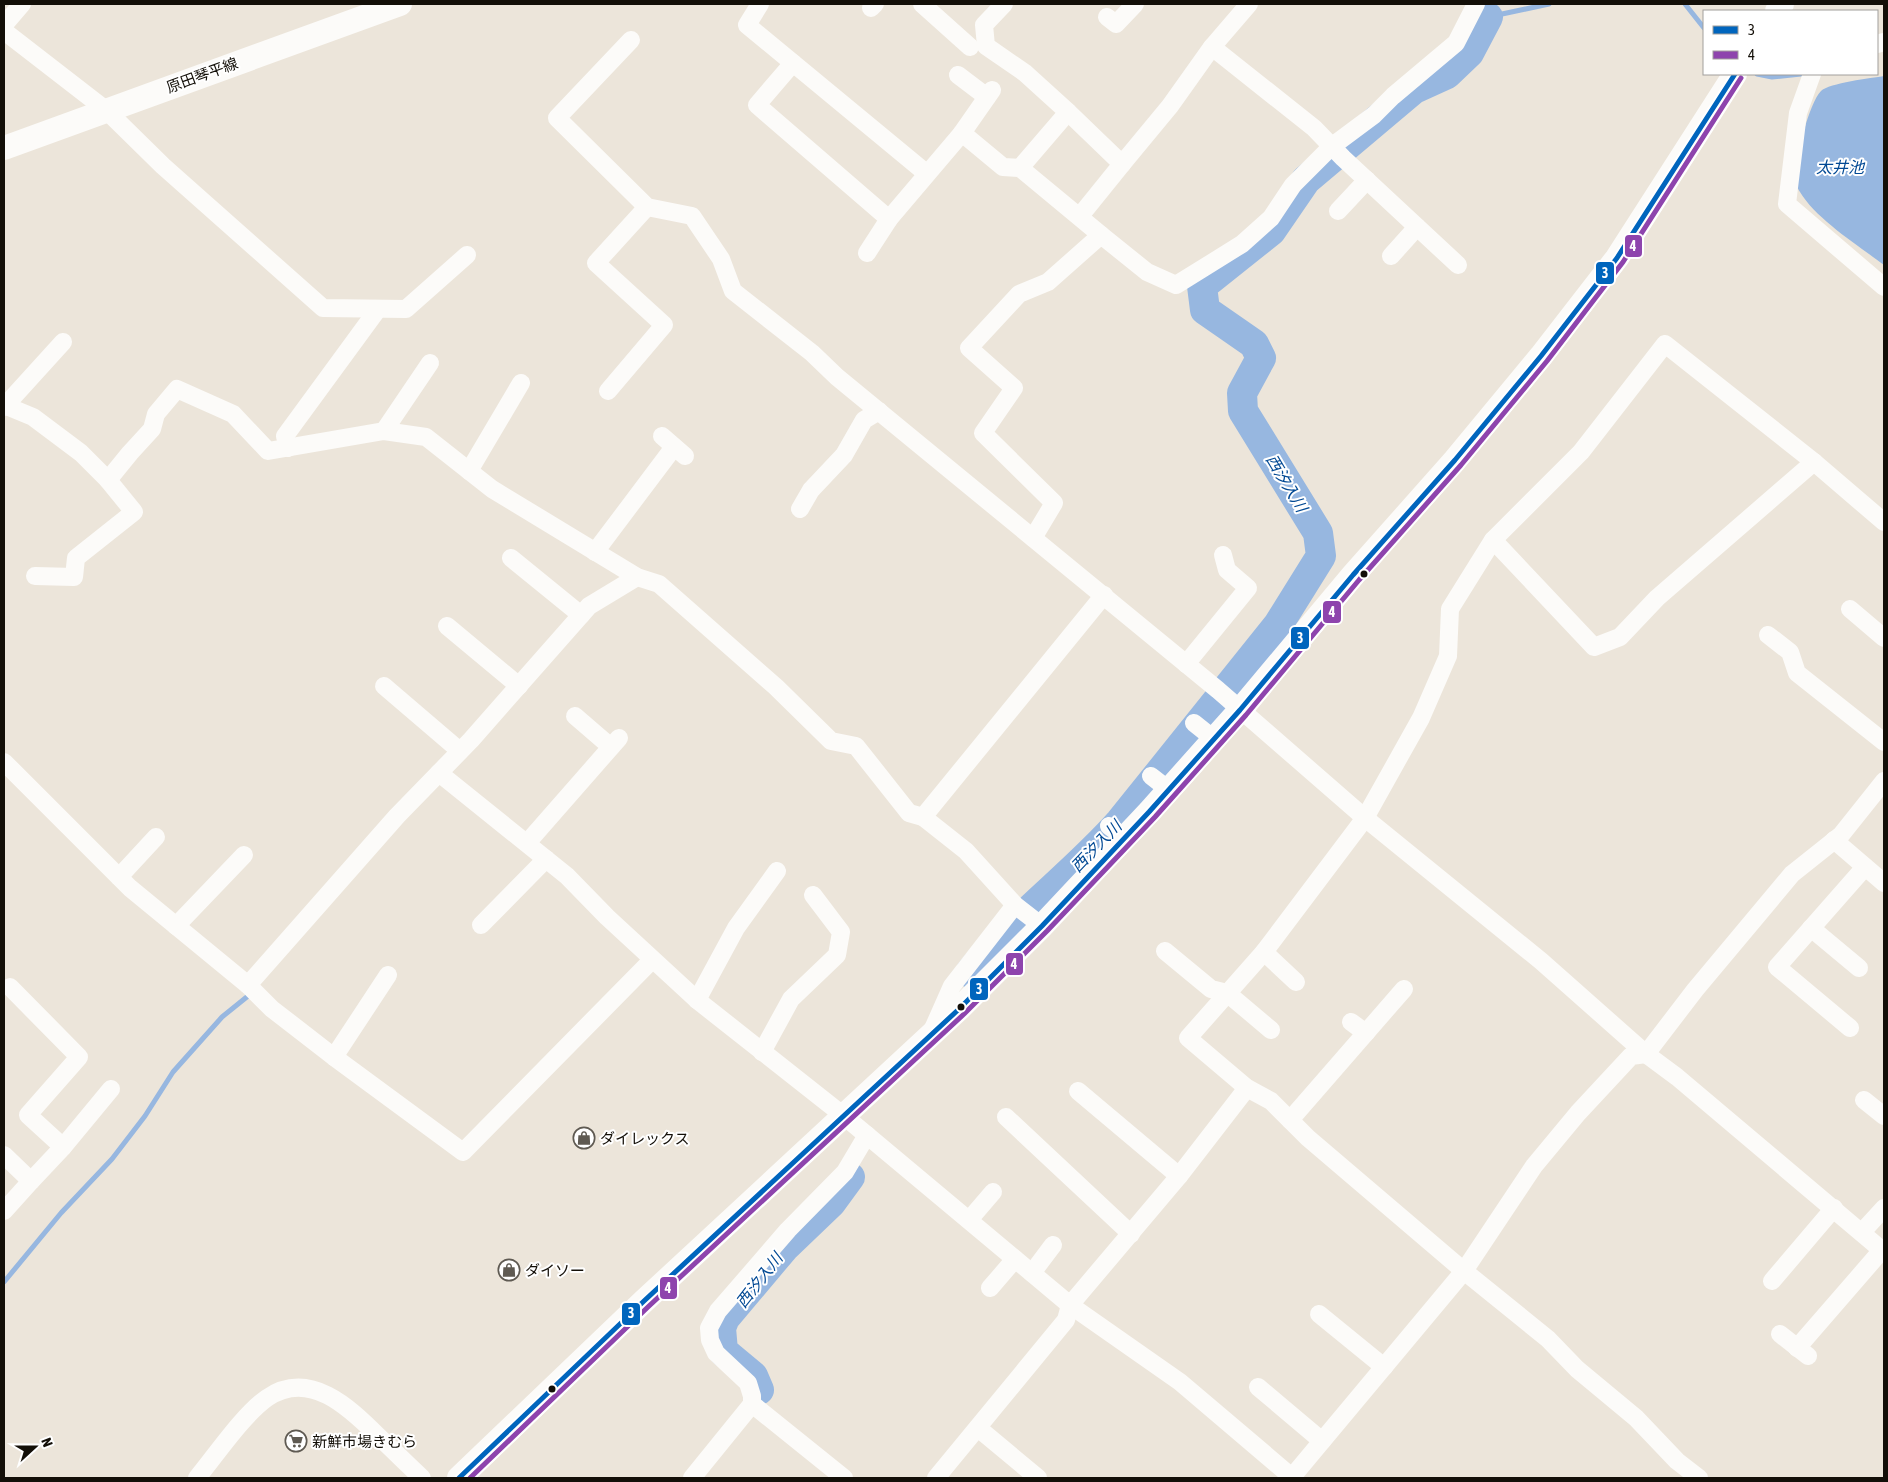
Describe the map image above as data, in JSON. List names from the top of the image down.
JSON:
{
  "streets": {
    "street": ["原田琴平線"]
  },
  "water": ["太井池", "西汐入川"],
  "places": {
    "shop": ["ダイレックス", "ダイソー"],
    "supermarket": ["新鮮市場きむら"]
  },
  "lines": ["transit line 3", "transit line 4"],
  "legend": ["3", "4"],
  "north": "right"
}
